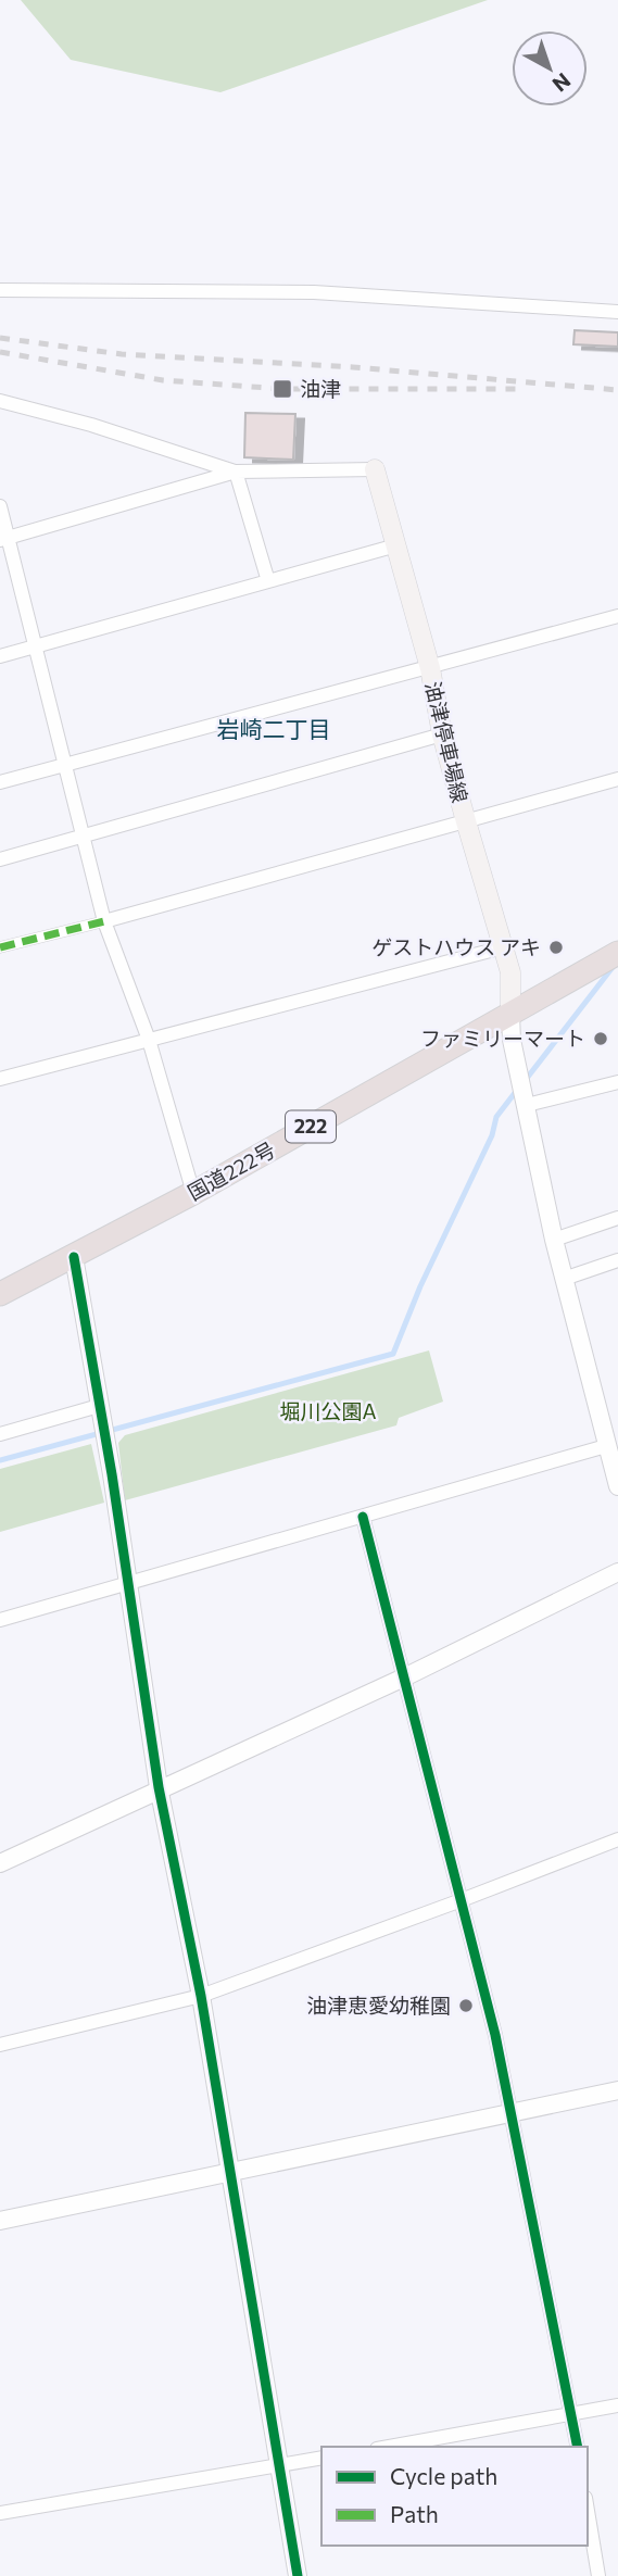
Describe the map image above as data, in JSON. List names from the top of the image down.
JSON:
{
  "streets": {
    "highway": ["222", "国道222号"],
    "main road": ["油津停車場線"]
  },
  "crossings": [
    ["油津停車場線", "国道222号"]
  ],
  "districts": ["岩崎二丁目"],
  "parks": ["堀川公園A"],
  "places": {
    "transit": ["油津"],
    "other": ["ゲストハウス アキ", "ファミリーマート", "油津恵愛幼稚園"]
  },
  "legend": ["Cycle path", "Path"],
  "north": "bottom right"
}
